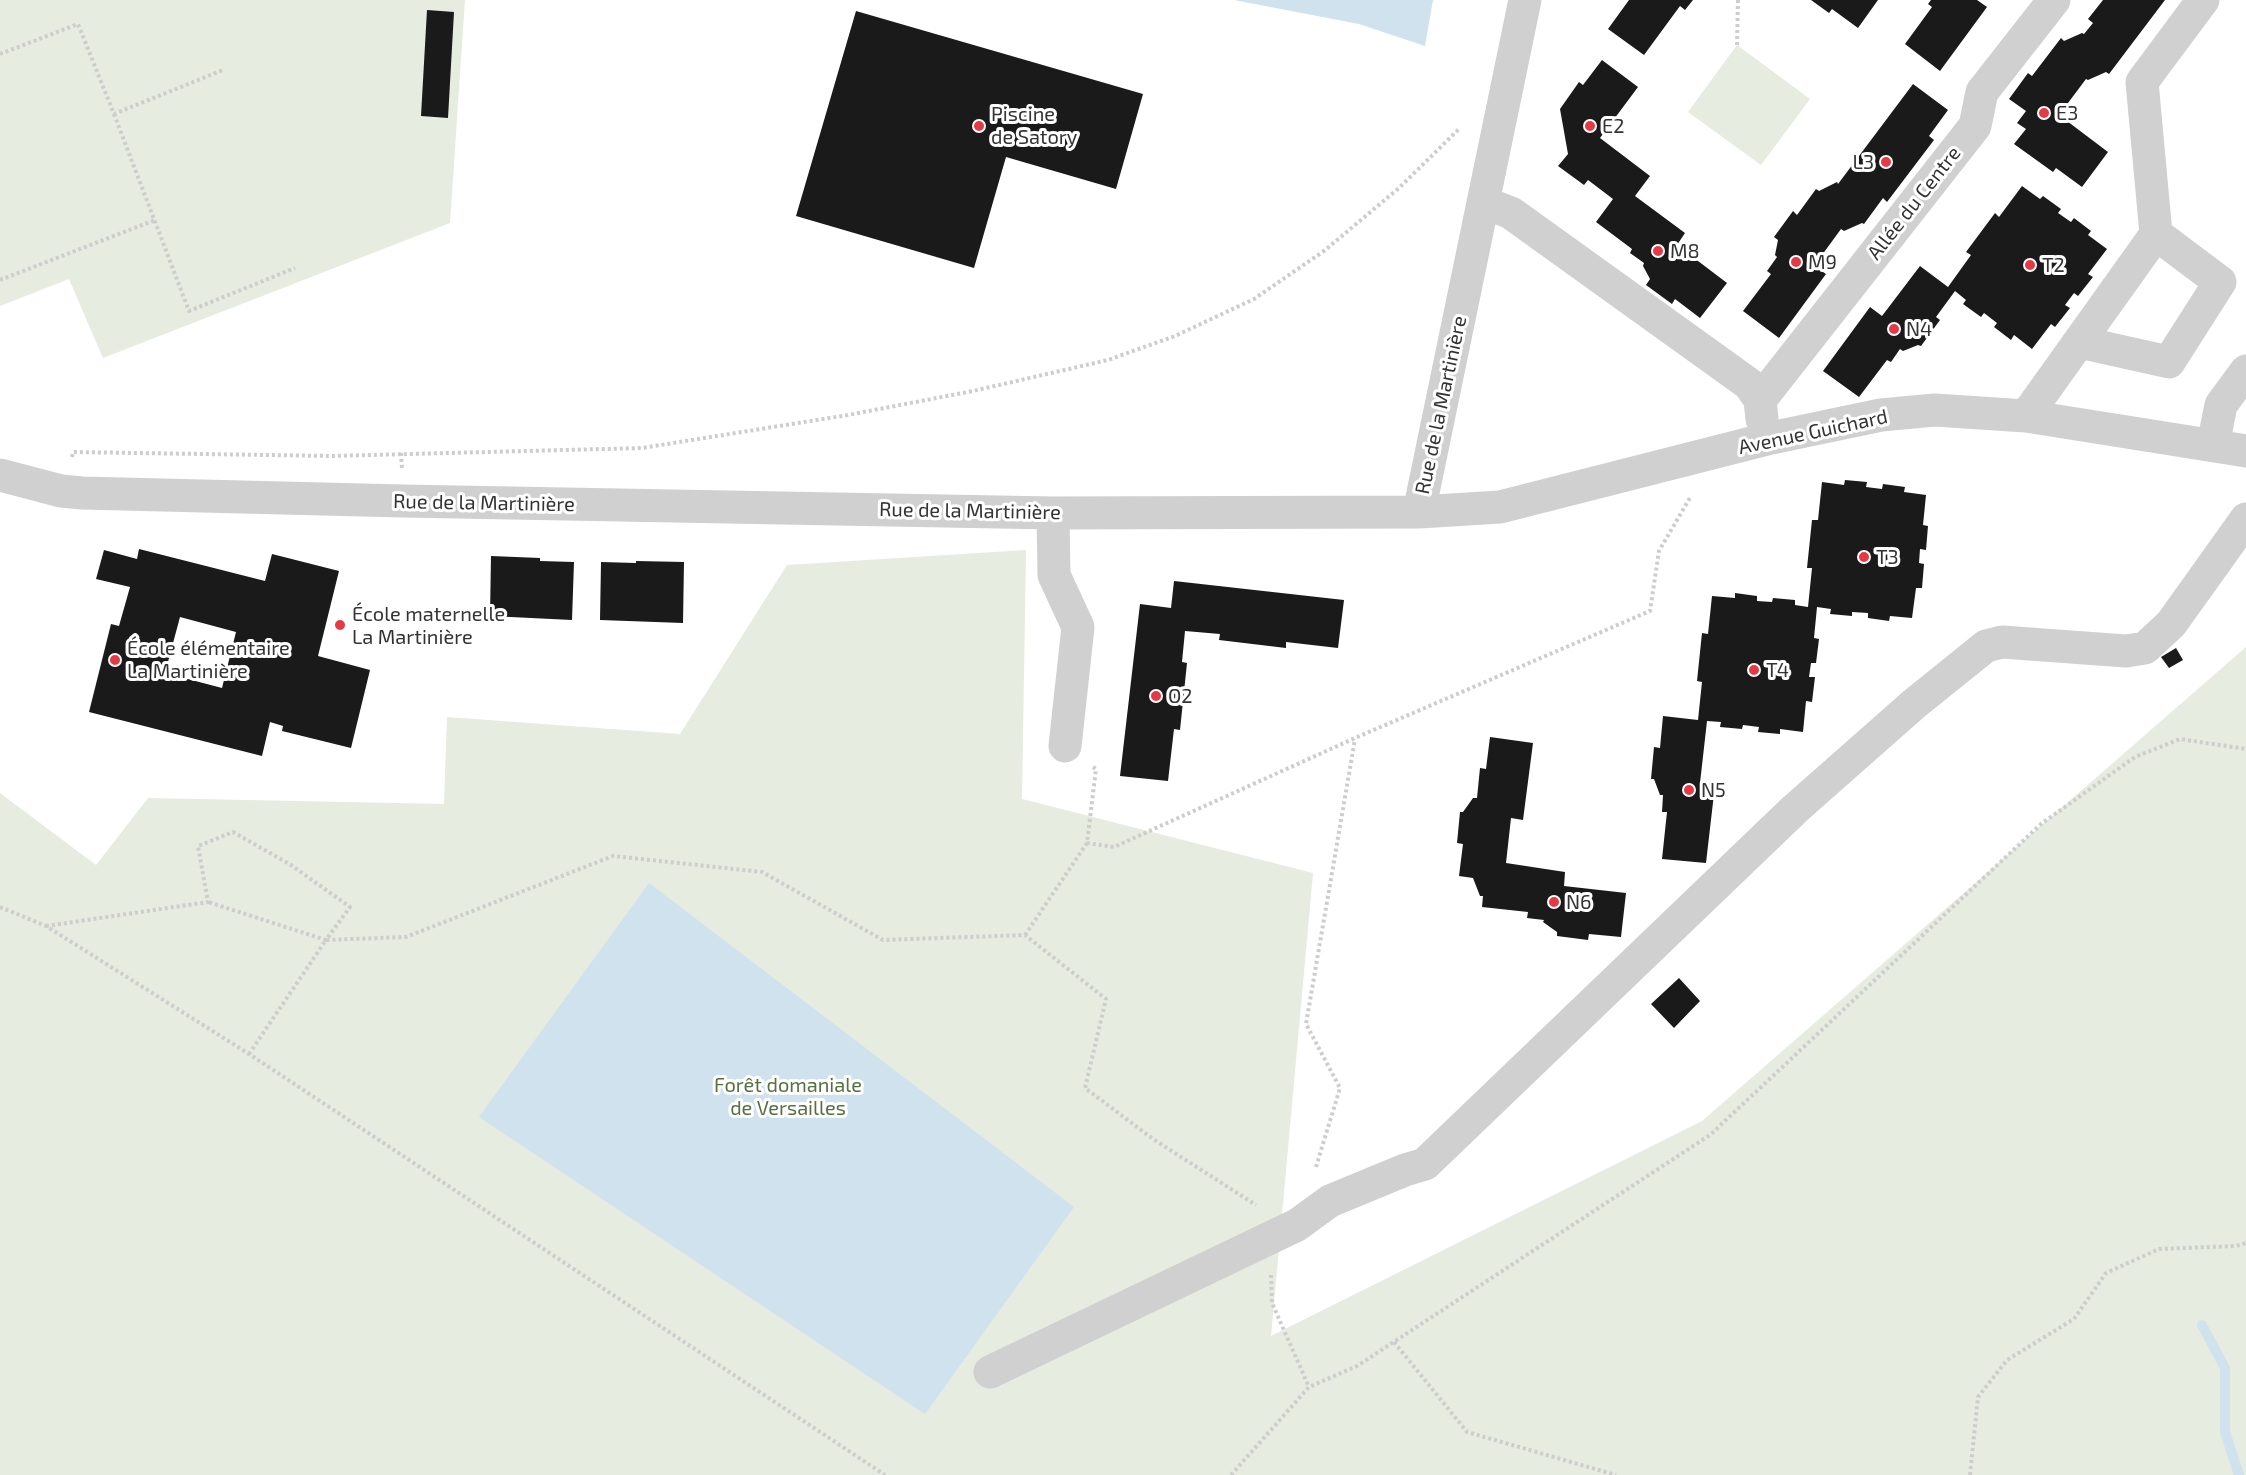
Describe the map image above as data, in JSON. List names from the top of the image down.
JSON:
{
  "streets": {
    "street": ["Allée du Centre", "Rue de la Martinière", "Avenue Guichard"]
  },
  "crossings": [
    ["Rue de la Martinière", "Avenue Guichard"]
  ],
  "parks": ["Forêt domaniale de Versailles"],
  "places": [
    "E3",
    "Piscine de Satory",
    "E2",
    "L3",
    "M8",
    "M9",
    "T2",
    "N4",
    "T3",
    "École maternelle La Martinière",
    "École élémentaire La Martinière",
    "T4",
    "O2",
    "N5",
    "N6"
  ]
}
